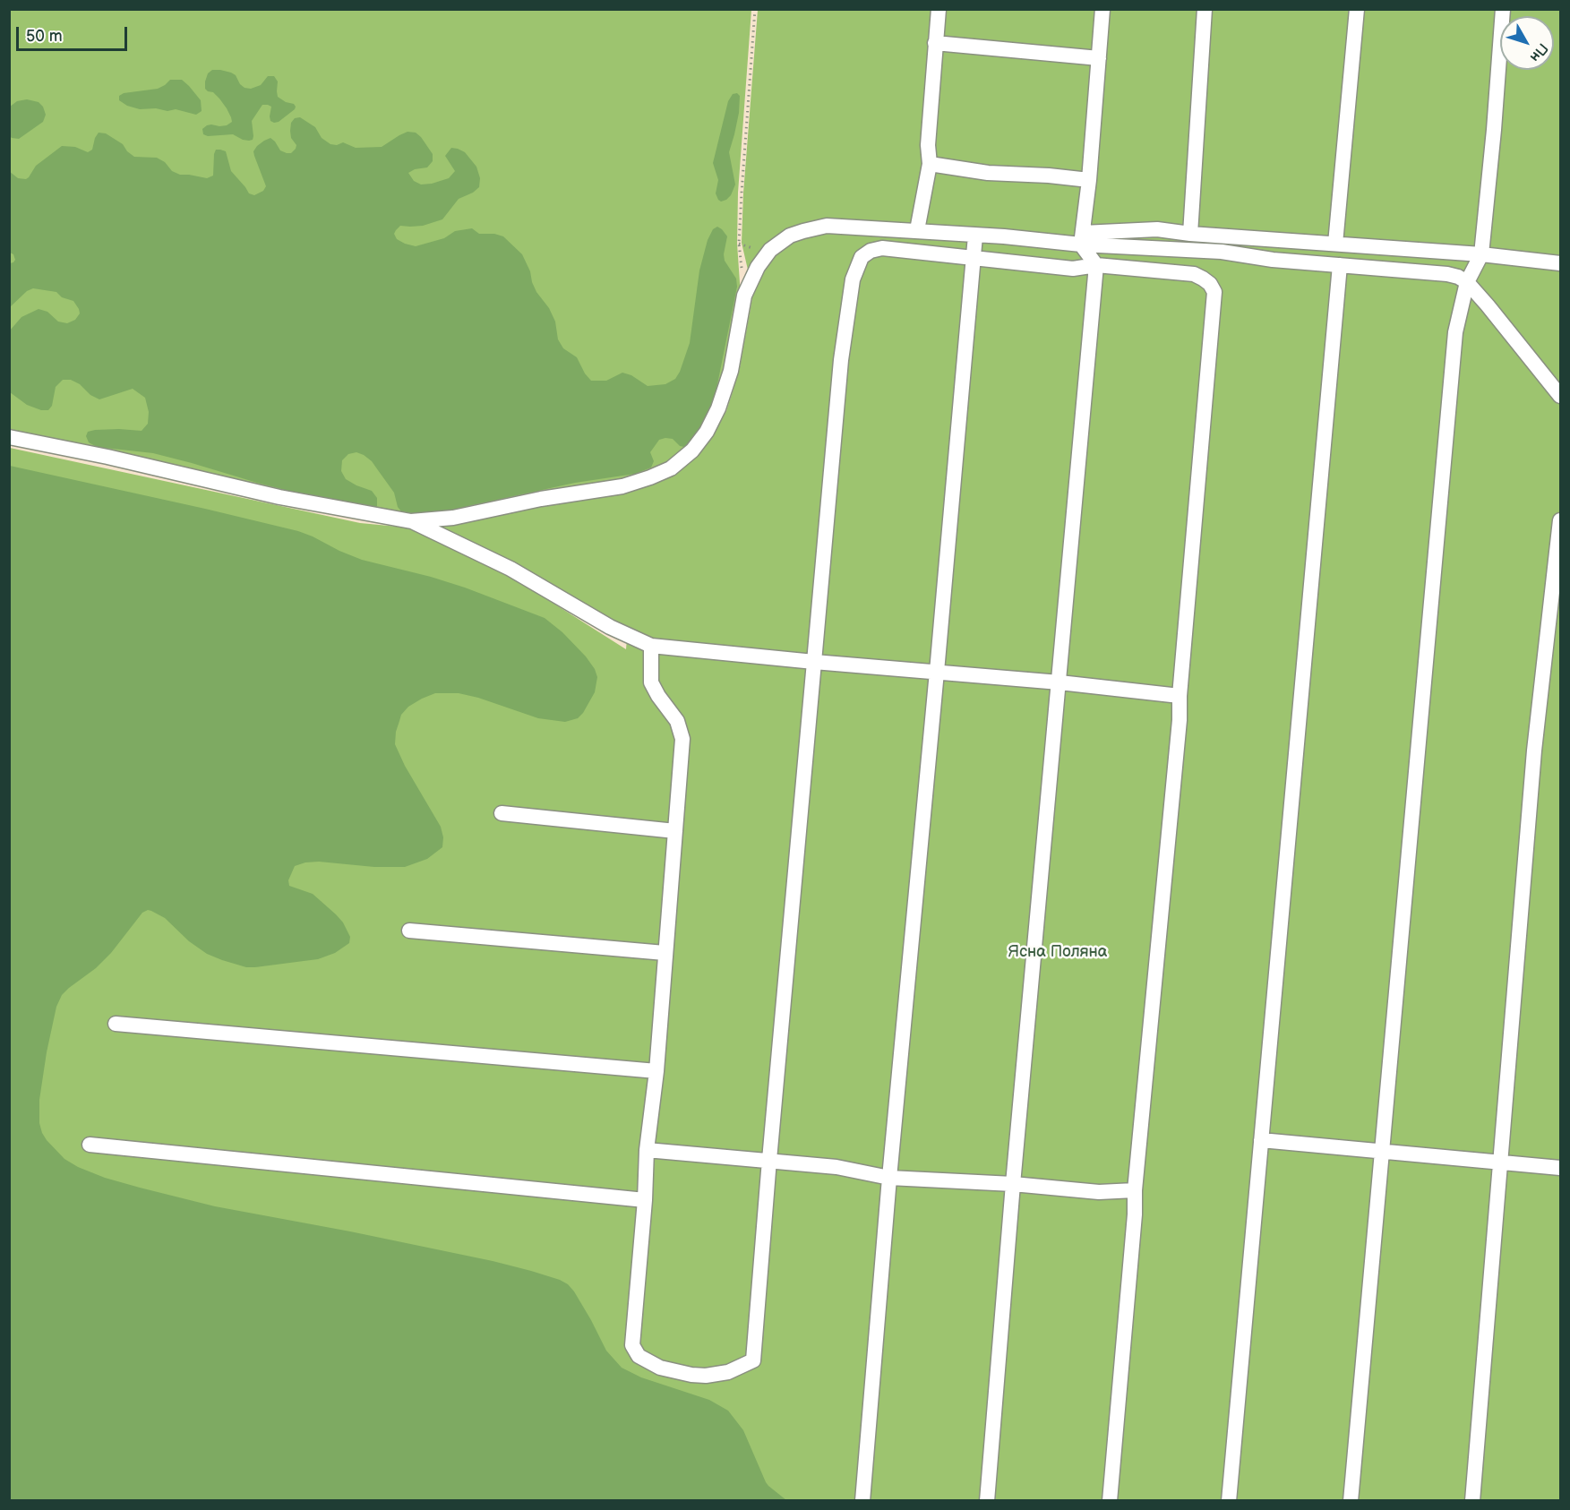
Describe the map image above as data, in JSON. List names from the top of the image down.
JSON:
{
  "parks": ["Ясна Поляна"],
  "scale_bar": "50 m",
  "north": "bottom right"
}
